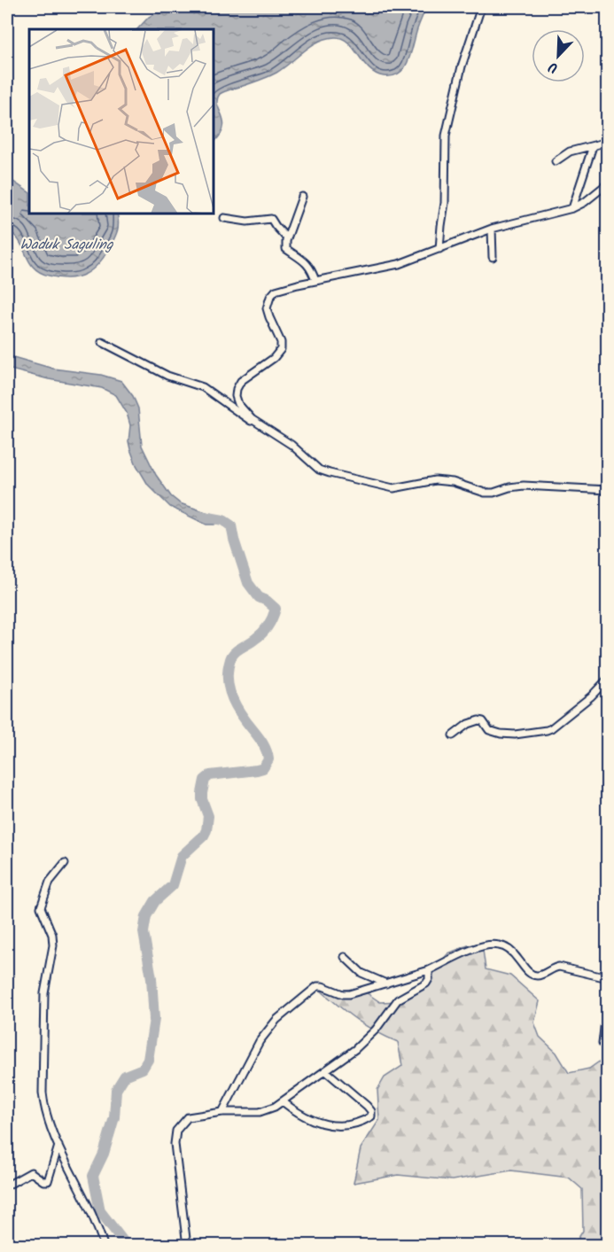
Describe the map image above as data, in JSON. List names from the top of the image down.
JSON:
{
  "water": ["Waduk Saguling"],
  "north": "bottom left"
}
